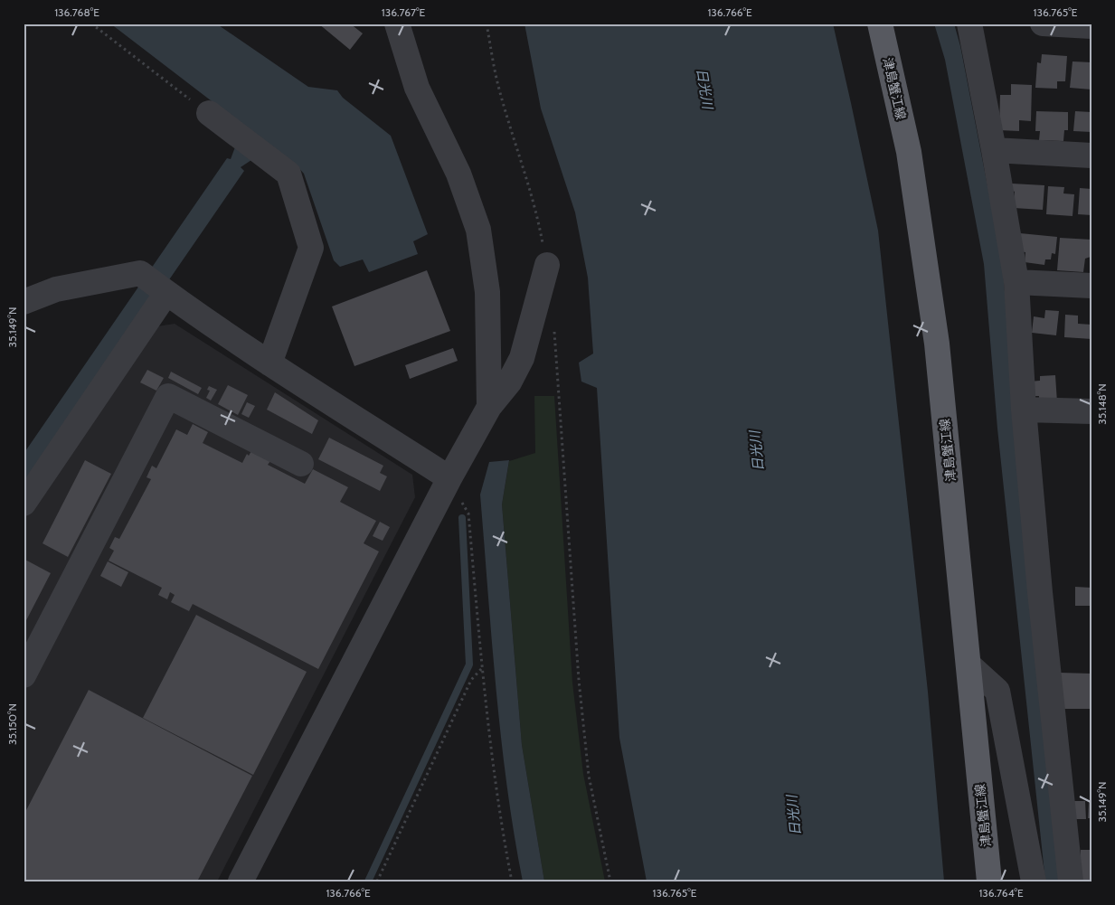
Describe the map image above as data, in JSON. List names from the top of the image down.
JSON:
{
  "streets": {
    "main road": ["津島蟹江線"]
  },
  "water": ["日光川"],
  "coordinates": [
    "136.768°E",
    "136.767°E",
    "136.766°E",
    "136.765°E",
    "35.149°N",
    "35.148°N",
    "35.150°N",
    "136.764°E"
  ]
}
